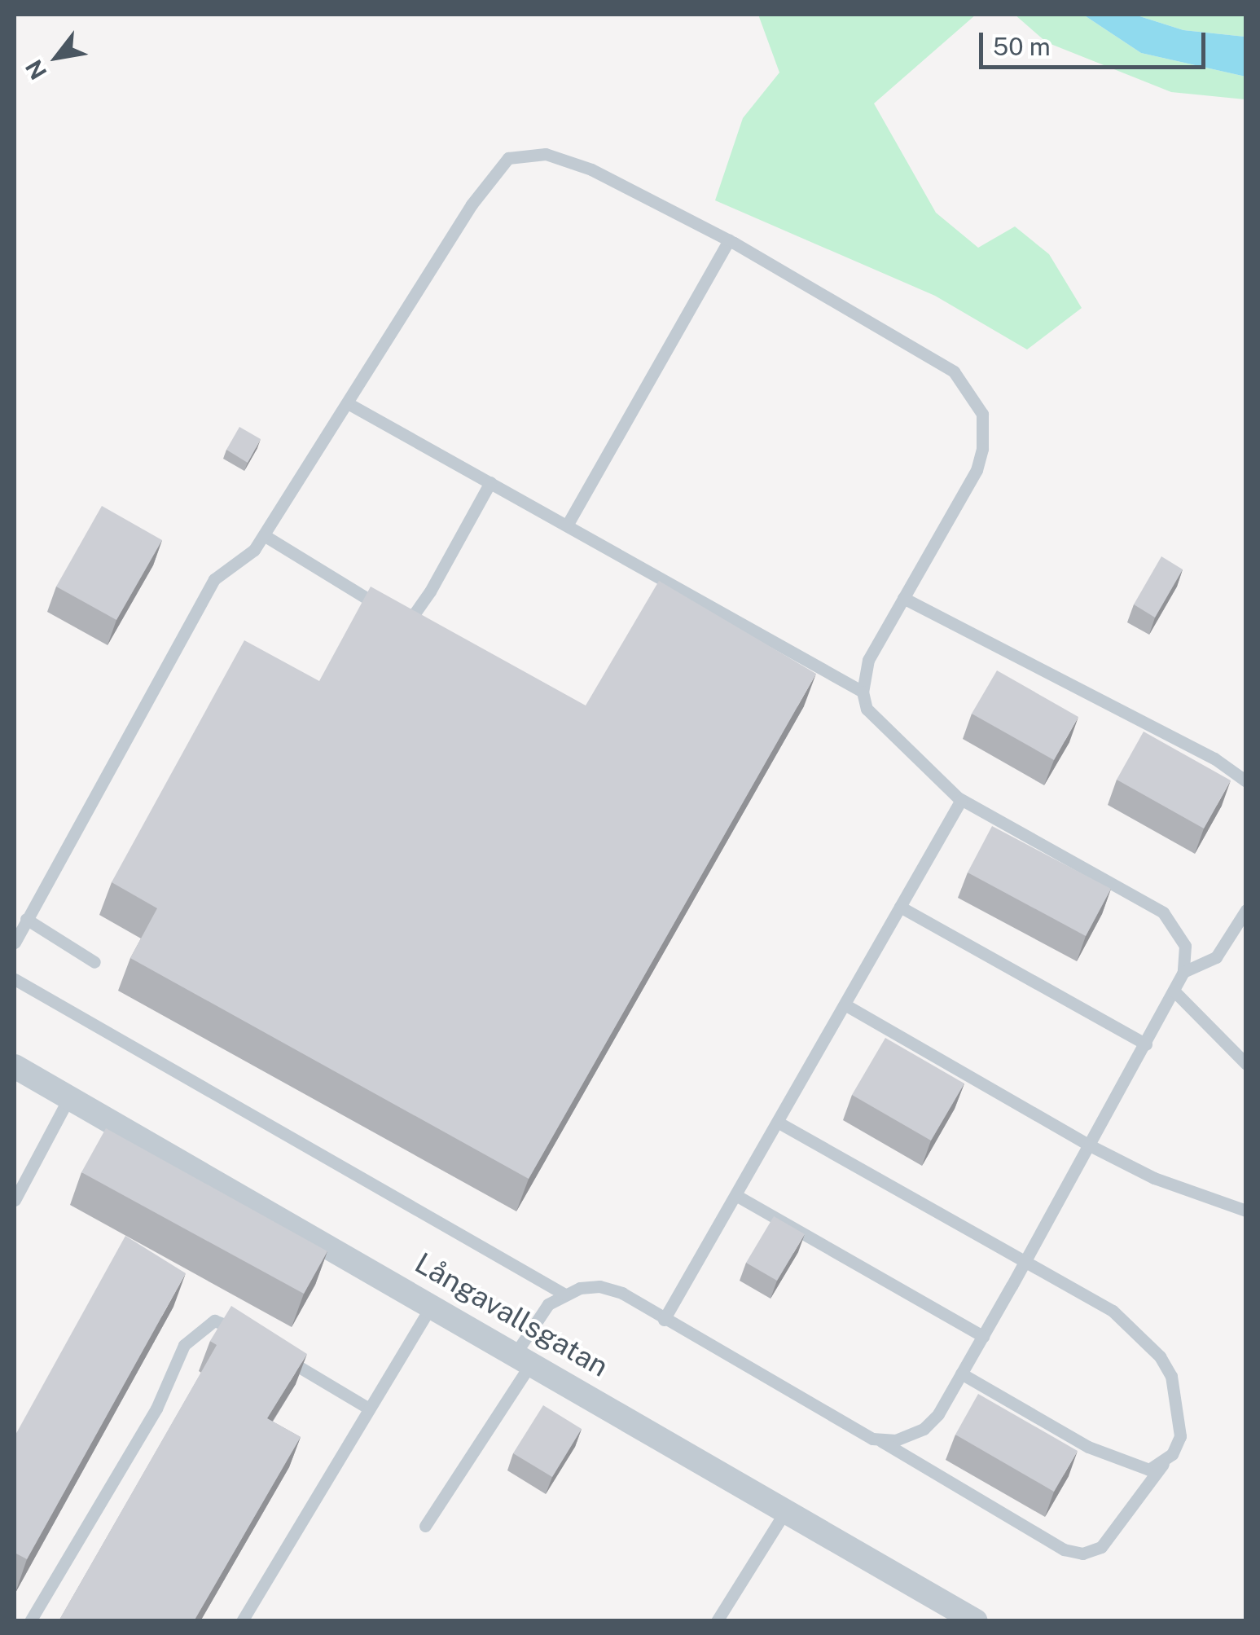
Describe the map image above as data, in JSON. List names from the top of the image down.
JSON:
{
  "streets": {
    "street": ["Långavallsgatan"]
  },
  "scale_bar": "50 m",
  "north": "bottom left"
}
